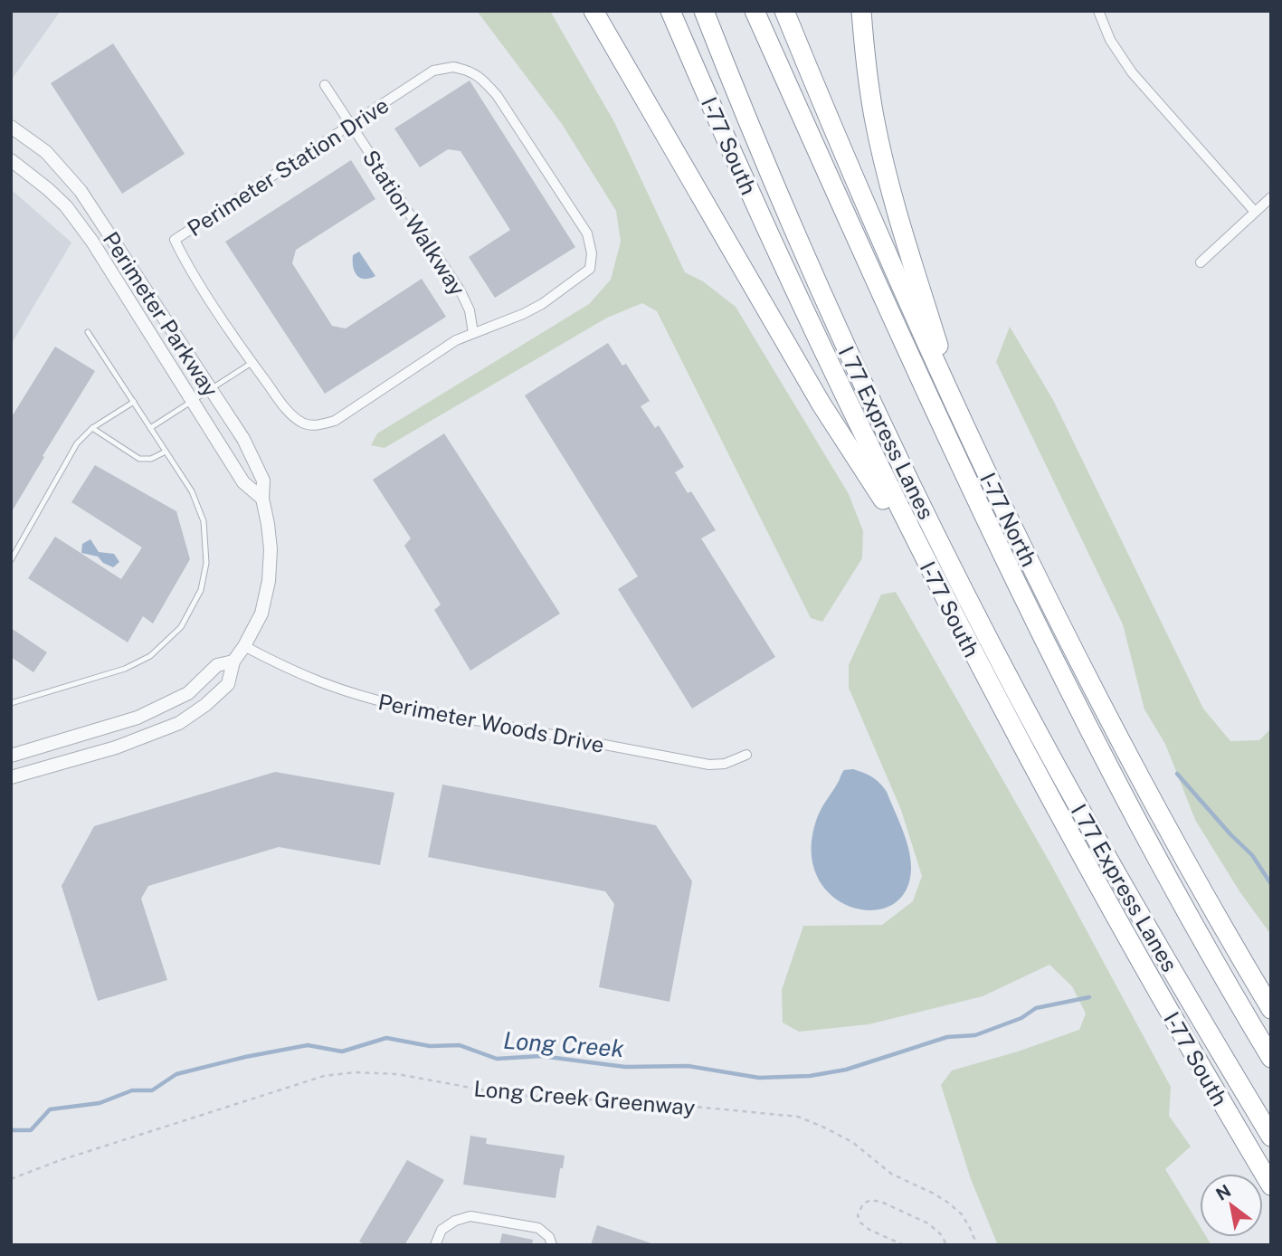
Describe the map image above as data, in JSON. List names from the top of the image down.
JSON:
{
  "streets": {
    "highway": ["I-77 South", "I 77 Express Lanes", "I-77 North"],
    "street": [
      "Perimeter Station Drive",
      "Station Walkway",
      "Perimeter Parkway",
      "Perimeter Woods Drive"
    ],
    "path": ["Long Creek Greenway"]
  },
  "crossings": [
    ["Perimeter Station Drive", "Station Walkway"],
    ["Perimeter Parkway", "Perimeter Woods Drive"]
  ],
  "water": ["Long Creek"],
  "north": "top left"
}
